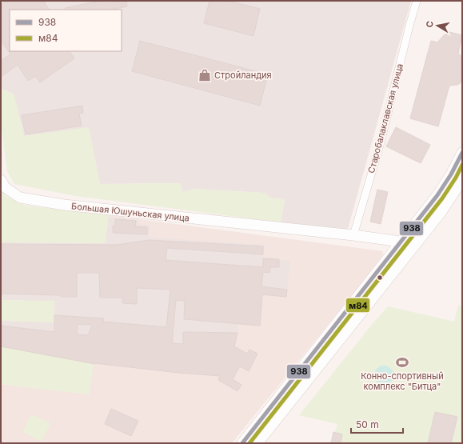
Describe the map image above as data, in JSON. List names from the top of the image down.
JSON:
{
  "streets": {
    "main road": ["Большая Юшуньская улица"],
    "street": ["Старобалаклавская улица"]
  },
  "crossings": [
    ["Старобалаклавская улица", "Большая Юшуньская улица"]
  ],
  "places": {
    "shop": ["Стройландия"],
    "sports": ["Конно-спортивный комплекс \"Битца\""]
  },
  "lines": ["transit line 938", "transit line м84"],
  "legend": ["938", "м84"],
  "scale_bar": "50 m",
  "north": "left"
}
